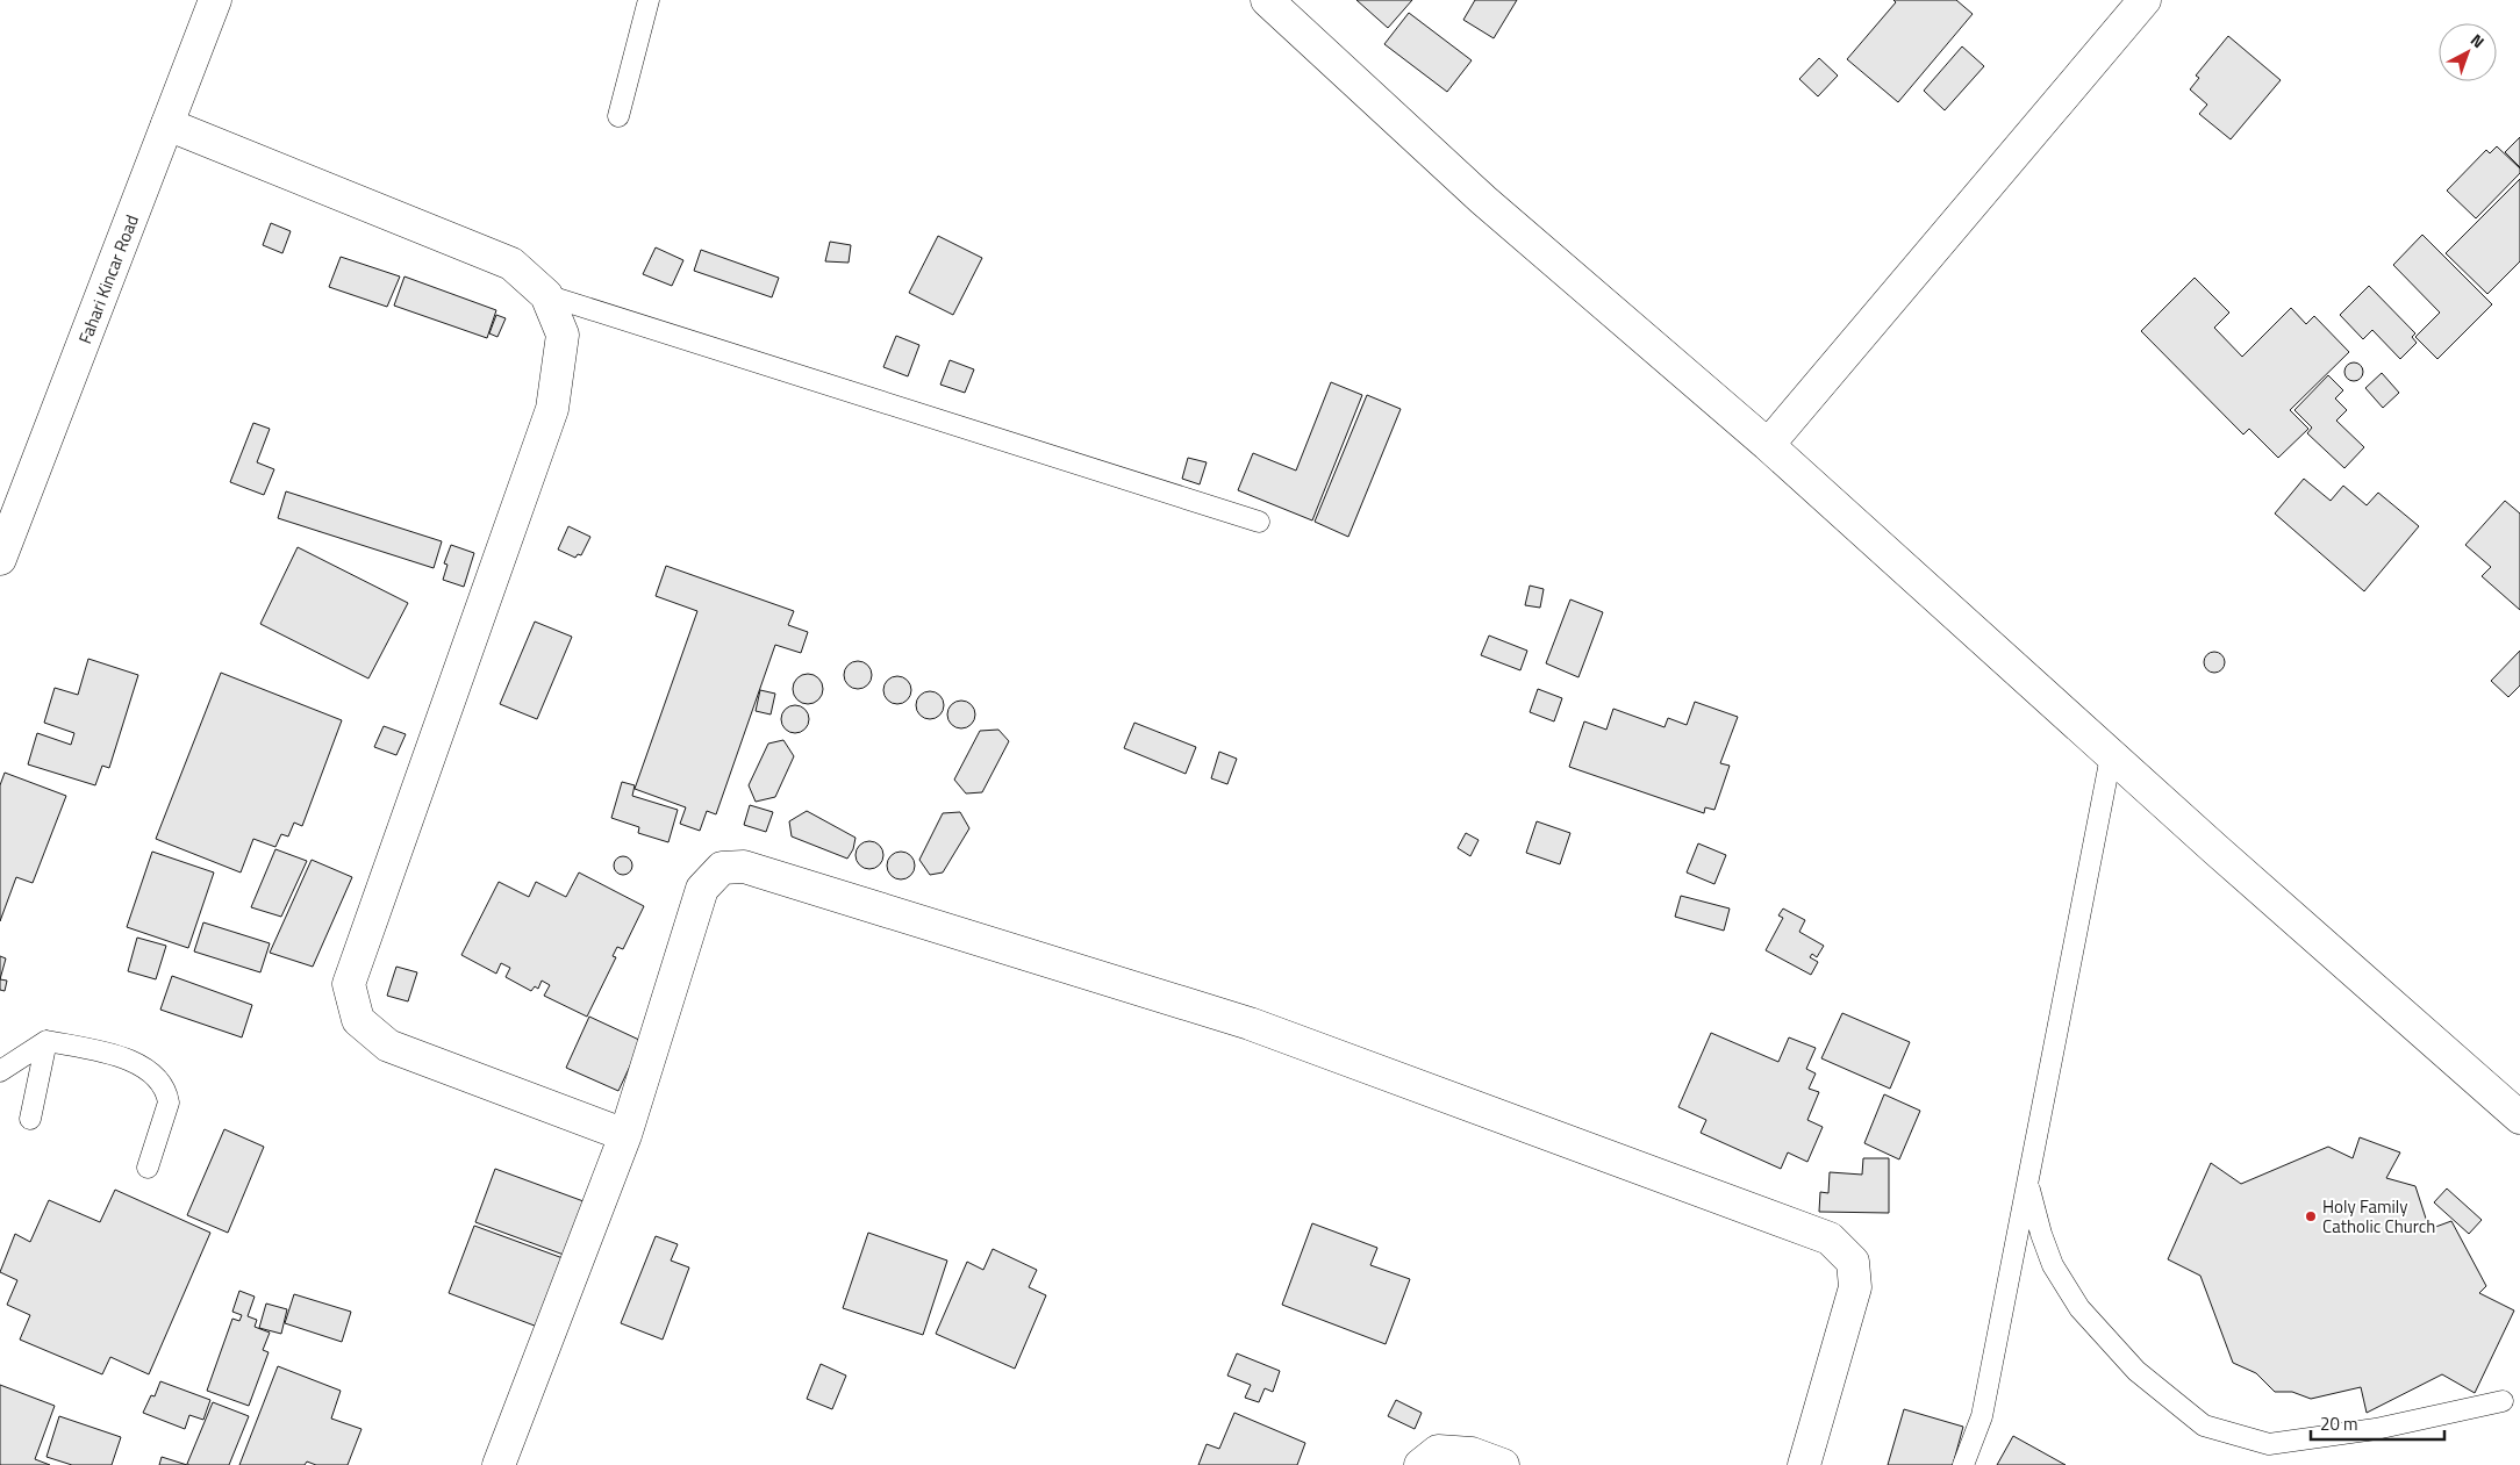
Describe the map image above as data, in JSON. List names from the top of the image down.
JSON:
{
  "streets": {
    "street": ["Fahari Kincar Road"]
  },
  "places": ["Holy Family Catholic Church"],
  "scale_bar": "20 m",
  "north": "top right"
}
